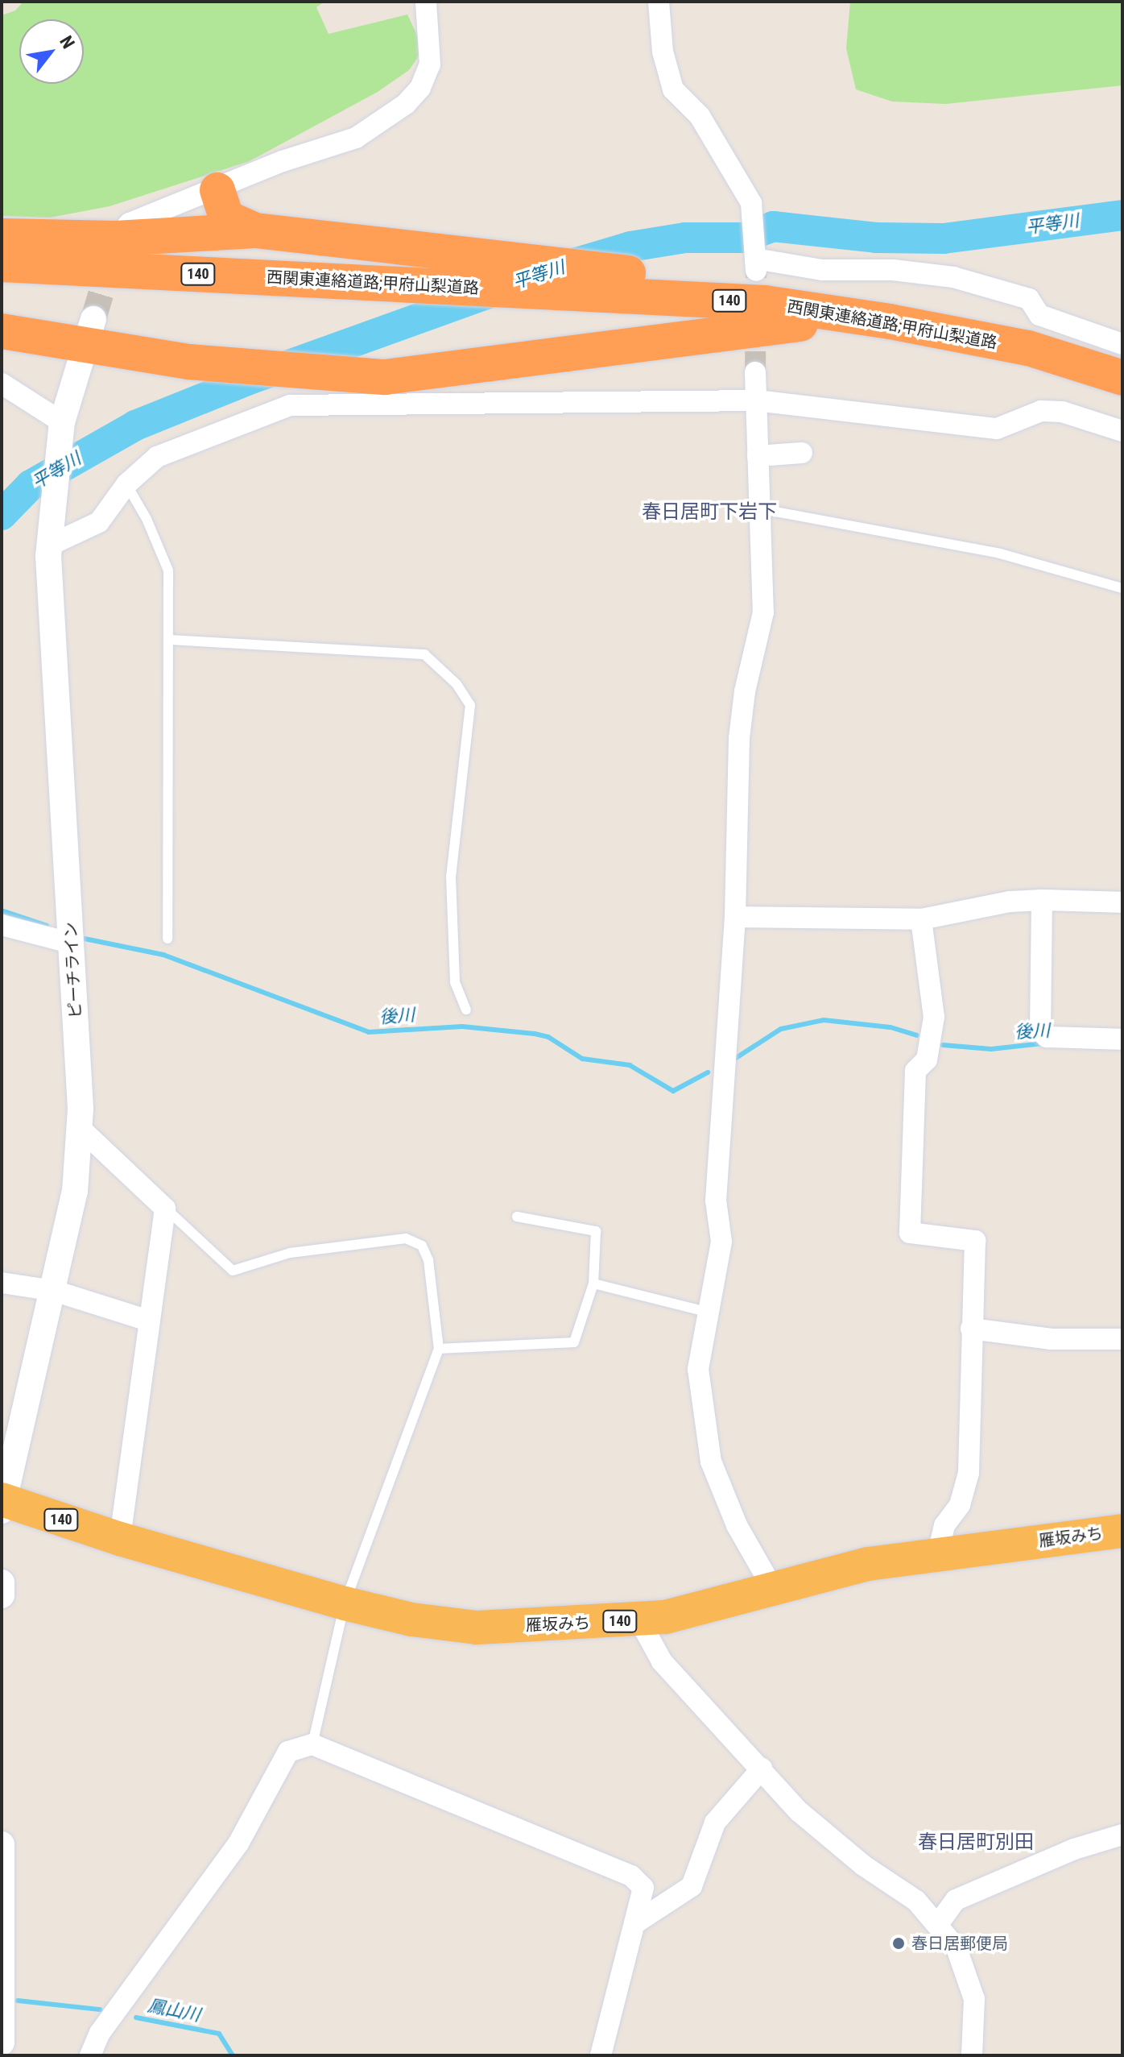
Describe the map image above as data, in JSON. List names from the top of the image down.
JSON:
{
  "streets": {
    "highway": ["140", "西関東連絡道路;甲府山梨道路", "雁坂みち"],
    "street": ["ピーチライン"]
  },
  "crossings": [
    ["ピーチライン", "雁坂みち"]
  ],
  "districts": ["春日居町下岩下", "春日居町別田"],
  "water": ["平等川", "後川", "鳳山川"],
  "places": ["春日居郵便局"],
  "north": "top right"
}
